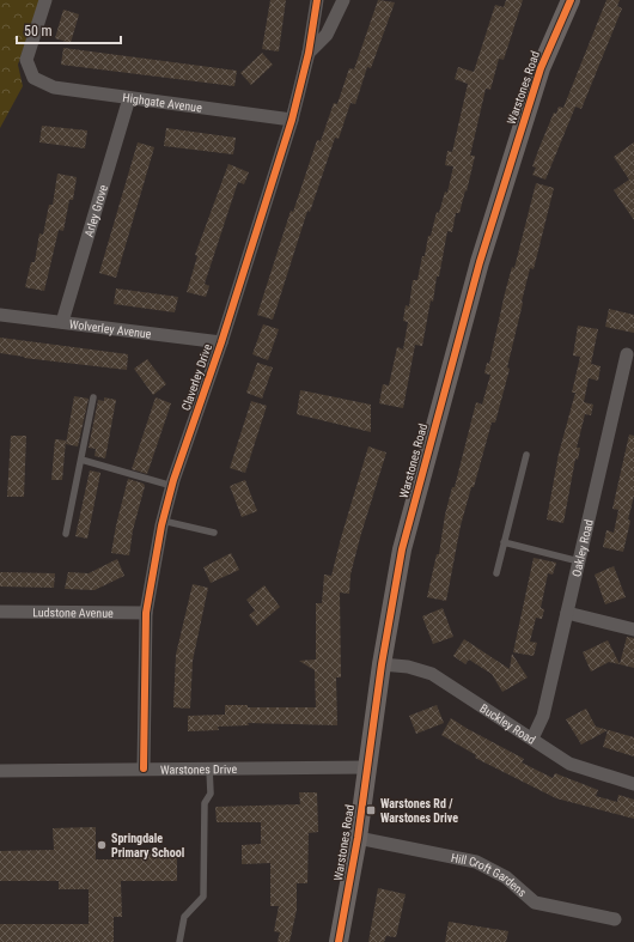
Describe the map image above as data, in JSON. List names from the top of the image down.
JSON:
{
  "streets": {
    "street": [
      "Warstones Road",
      "Highgate Avenue",
      "Arley Grove",
      "Wolverley Avenue",
      "Claverley Drive",
      "Oakley Road",
      "Ludstone Avenue",
      "Buckley Road",
      "Warstones Drive",
      "Hill Croft Gardens"
    ]
  },
  "crossings": [
    ["Warstones Road", "Buckley Road"],
    ["Warstones Road", "Warstones Drive"],
    ["Warstones Road", "Hill Croft Gardens"],
    ["Highgate Avenue", "Arley Grove"],
    ["Highgate Avenue", "Claverley Drive"],
    ["Arley Grove", "Wolverley Avenue"],
    ["Wolverley Avenue", "Claverley Drive"],
    ["Claverley Drive", "Ludstone Avenue"],
    ["Claverley Drive", "Warstones Drive"],
    ["Oakley Road", "Buckley Road"]
  ],
  "places": {
    "transit": ["Warstones Rd / Warstones Drive"],
    "other": ["Springdale Primary School"]
  },
  "scale_bar": "50 m"
}
